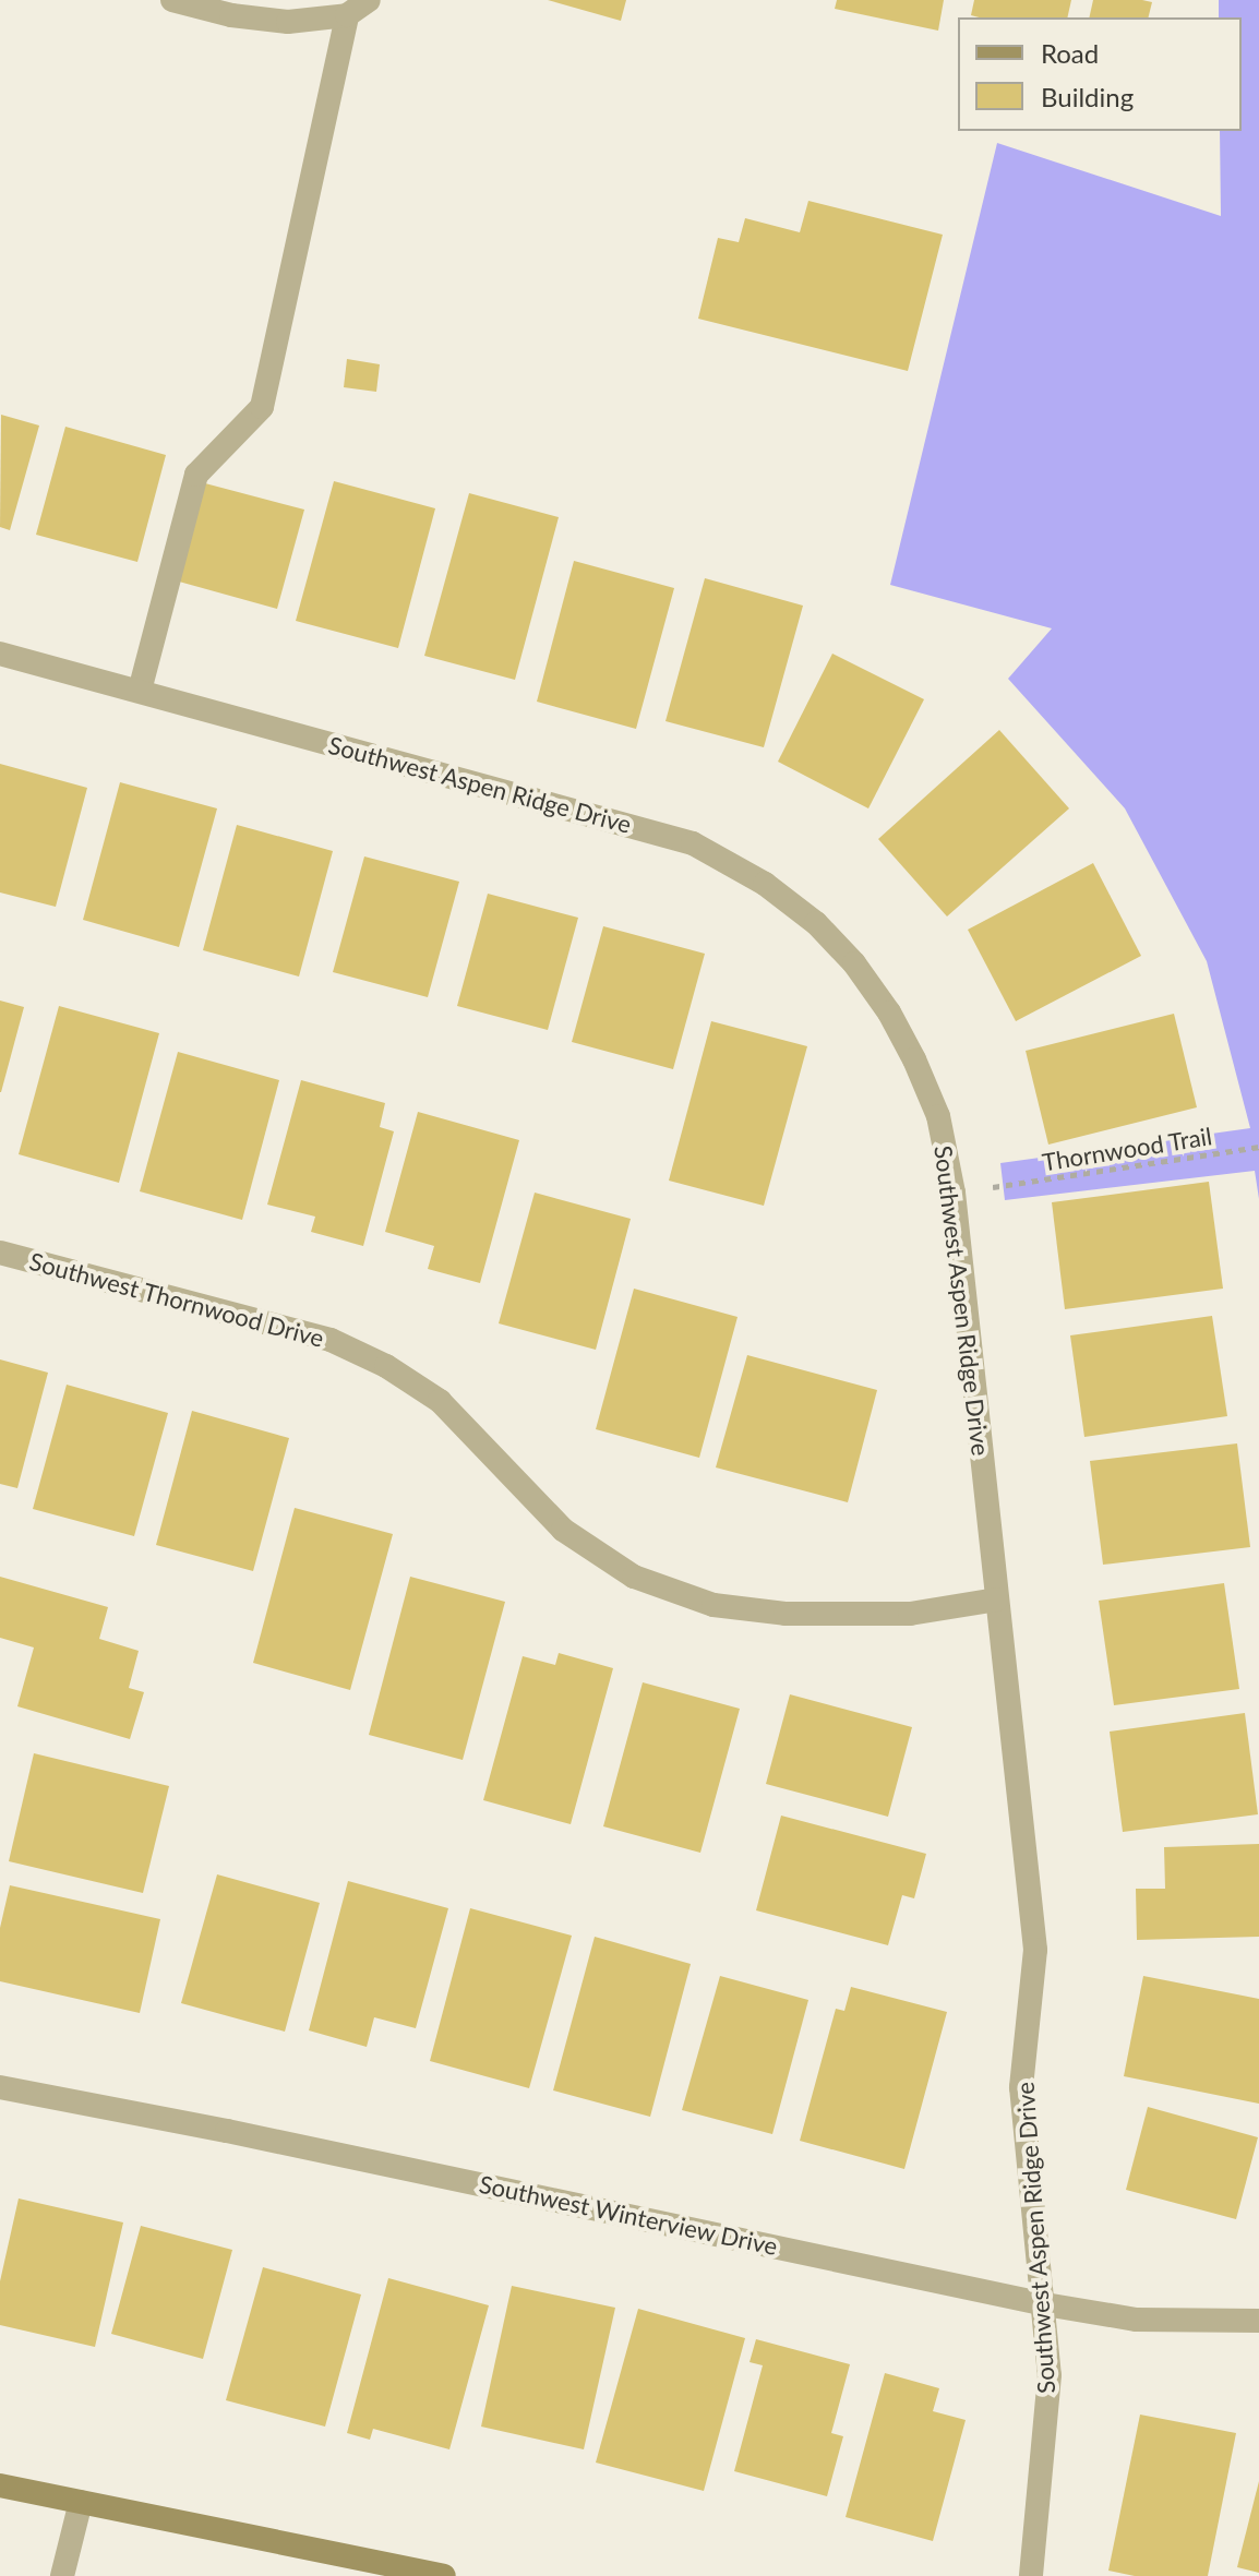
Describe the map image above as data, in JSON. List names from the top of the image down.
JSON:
{
  "streets": {
    "street": ["Southwest Aspen Ridge Drive", "Southwest Thornwood Drive", "Southwest Winterview Drive"],
    "path": ["Thornwood Trail"]
  },
  "crossings": [
    ["Southwest Aspen Ridge Drive", "Southwest Thornwood Drive"],
    ["Southwest Aspen Ridge Drive", "Southwest Winterview Drive"]
  ],
  "legend": ["Road", "Building"]
}
